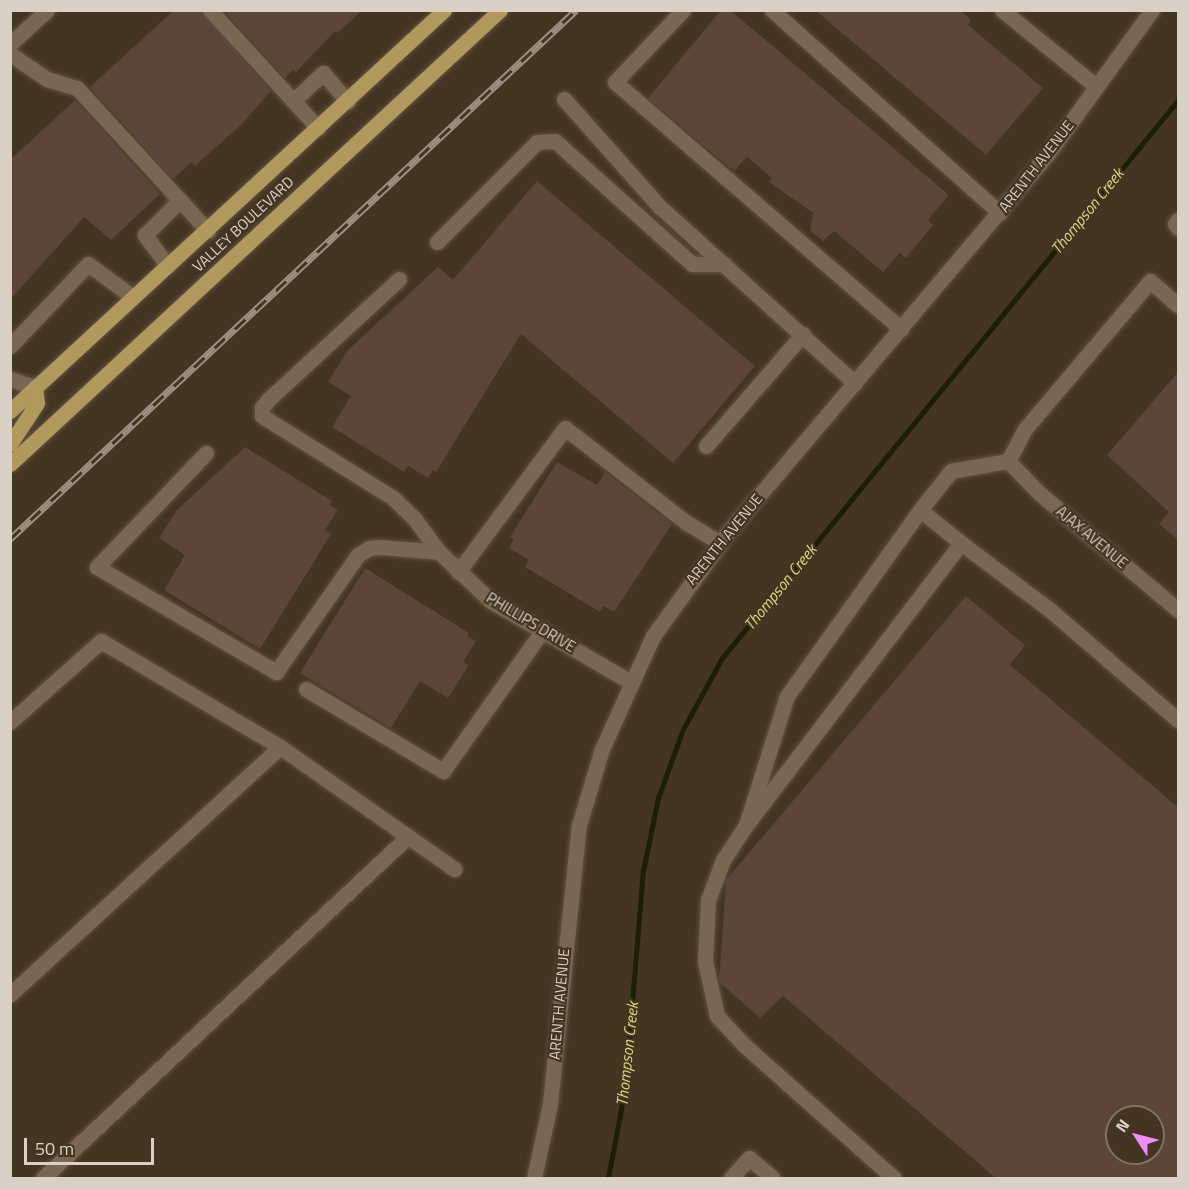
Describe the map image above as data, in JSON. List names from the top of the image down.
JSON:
{
  "streets": {
    "main road": ["VALLEY BOULEVARD"],
    "street": ["ARENTH AVENUE", "AJAX AVENUE", "PHILLIPS DRIVE"]
  },
  "crossings": [
    ["ARENTH AVENUE", "PHILLIPS DRIVE"]
  ],
  "water": ["Thompson Creek"],
  "scale_bar": "50 m",
  "north": "top left"
}
